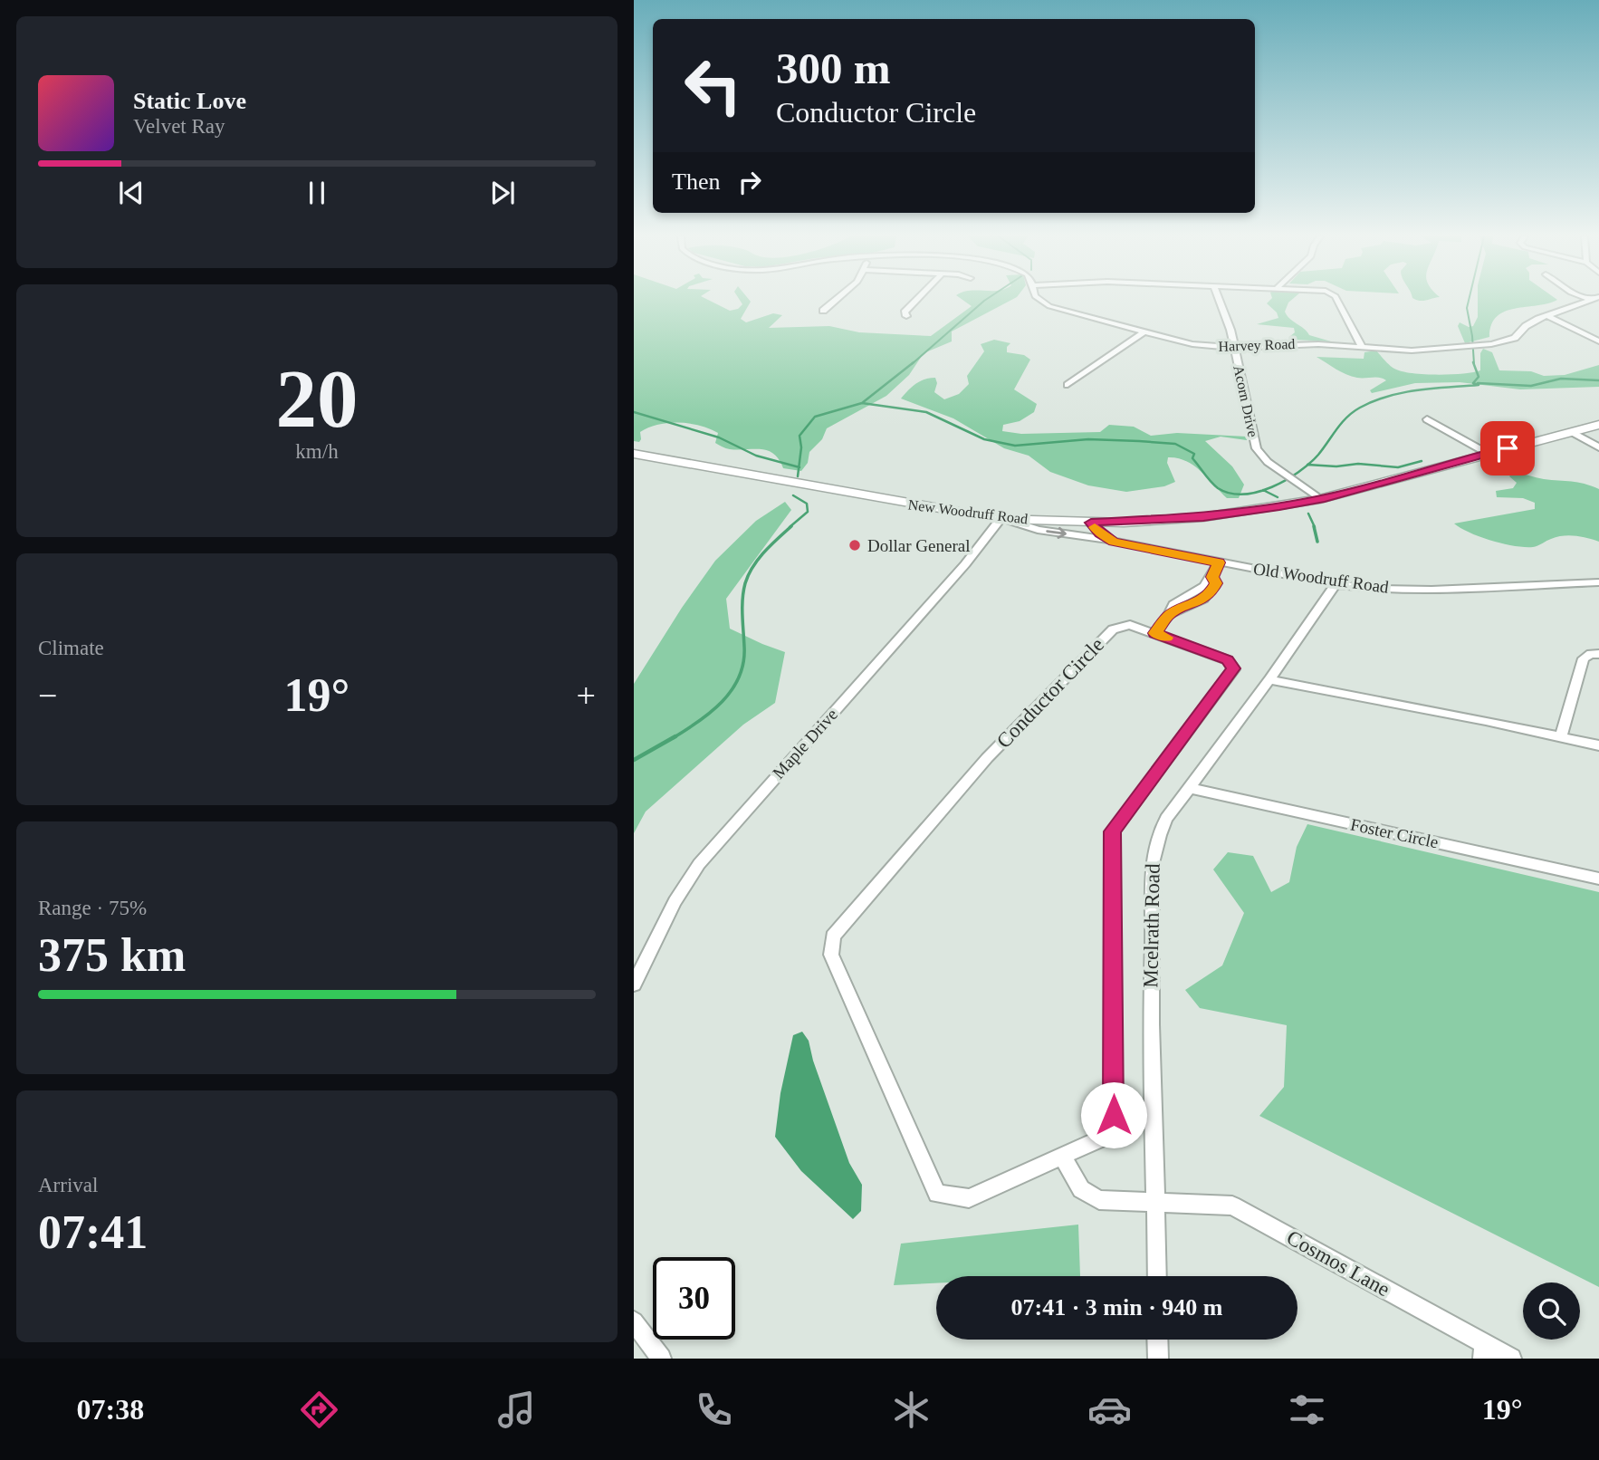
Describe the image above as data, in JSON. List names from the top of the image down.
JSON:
{
  "streets": {
    "main road": ["New Woodruff Road"],
    "street": [
      "Harvey Road",
      "Acorn Drive",
      "Old Woodruff Road",
      "Conductor Circle",
      "Maple Drive",
      "Foster Circle",
      "Mcelrath Road",
      "Cosmos Lane"
    ]
  },
  "crossings": [
    ["Harvey Road", "Acorn Drive"],
    ["Acorn Drive", "New Woodruff Road"],
    ["New Woodruff Road", "Maple Drive"],
    ["Old Woodruff Road", "Mcelrath Road"],
    ["Foster Circle", "Mcelrath Road"],
    ["Mcelrath Road", "Cosmos Lane"]
  ],
  "places": ["Dollar General"],
  "page": {
    "turn": ["300 m", "Conductor Circle"],
    "song": ["Static Love", "Velvet Ray"],
    "then": "Then",
    "tile": [
      ["20", "km/h"],
      "Climate",
      ["Range · 75%", "375 km"],
      ["Arrival", "07:41"]
    ],
    "heat": ["−", "19°", "+"],
    "limit": "30",
    "trip": "07:41 · 3 min · 940 m",
    "tabs": ["07:38", "19°"]
  }
}
